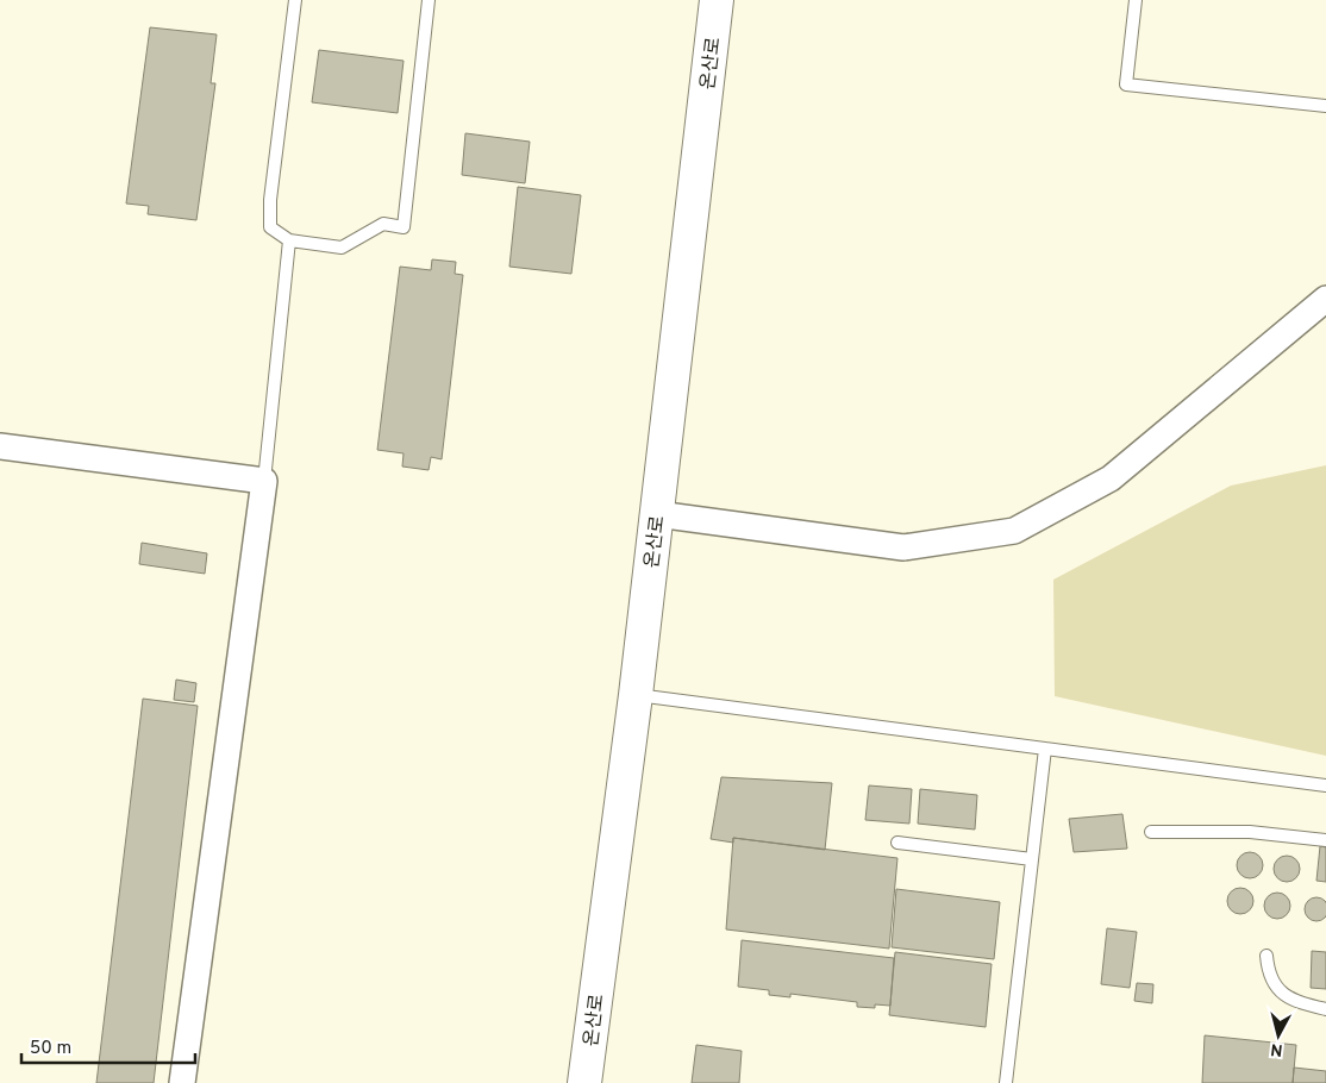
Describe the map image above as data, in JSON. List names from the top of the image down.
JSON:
{
  "streets": {
    "street": ["온산로"]
  },
  "scale_bar": "50 m",
  "north": "bottom"
}
